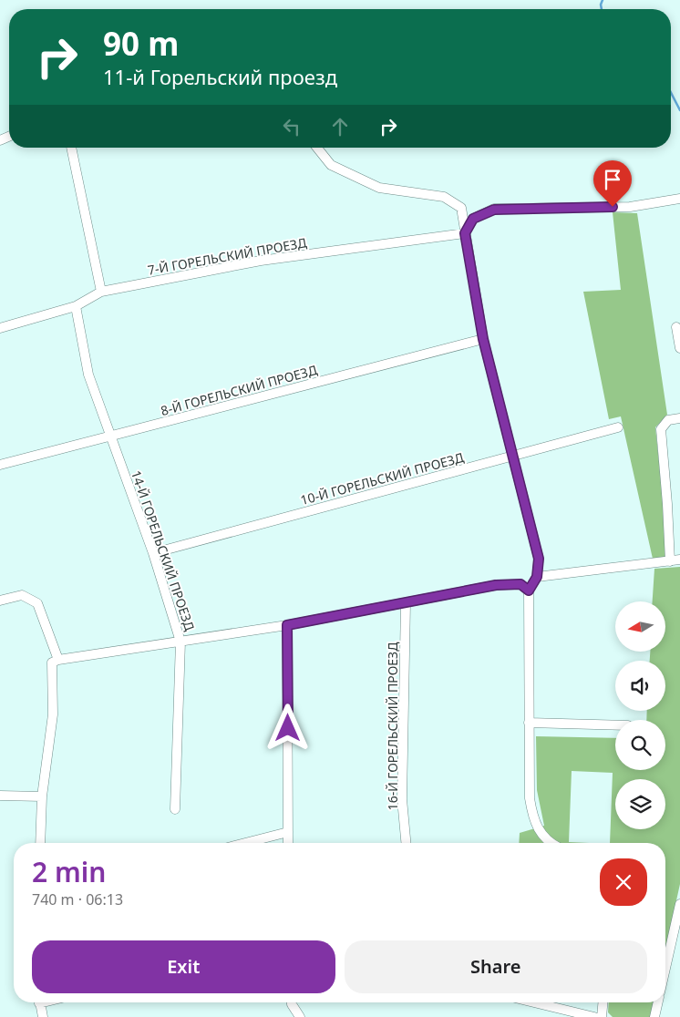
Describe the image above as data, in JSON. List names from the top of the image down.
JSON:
{
  "streets": {
    "street": [
      "7-Й ГОРЕЛЬСКИЙ ПРОЕЗД",
      "8-Й ГОРЕЛЬСКИЙ ПРОЕЗД",
      "10-Й ГОРЕЛЬСКИЙ ПРОЕЗД",
      "14-Й ГОРЕЛЬСКИЙ ПРОЕЗД",
      "16-Й ГОРЕЛЬСКИЙ ПРОЕЗД"
    ]
  },
  "crossings": [
    ["7-Й ГОРЕЛЬСКИЙ ПРОЕЗД", "14-Й ГОРЕЛЬСКИЙ ПРОЕЗД"],
    ["8-Й ГОРЕЛЬСКИЙ ПРОЕЗД", "14-Й ГОРЕЛЬСКИЙ ПРОЕЗД"],
    ["10-Й ГОРЕЛЬСКИЙ ПРОЕЗД", "14-Й ГОРЕЛЬСКИЙ ПРОЕЗД"]
  ],
  "north": "left",
  "page": {
    "turn": ["90 m", "11-й Горельский проезд"],
    "heading": ["2 min", "740 m · 06:13"],
    "buttons": ["Exit", "Share"]
  }
}
